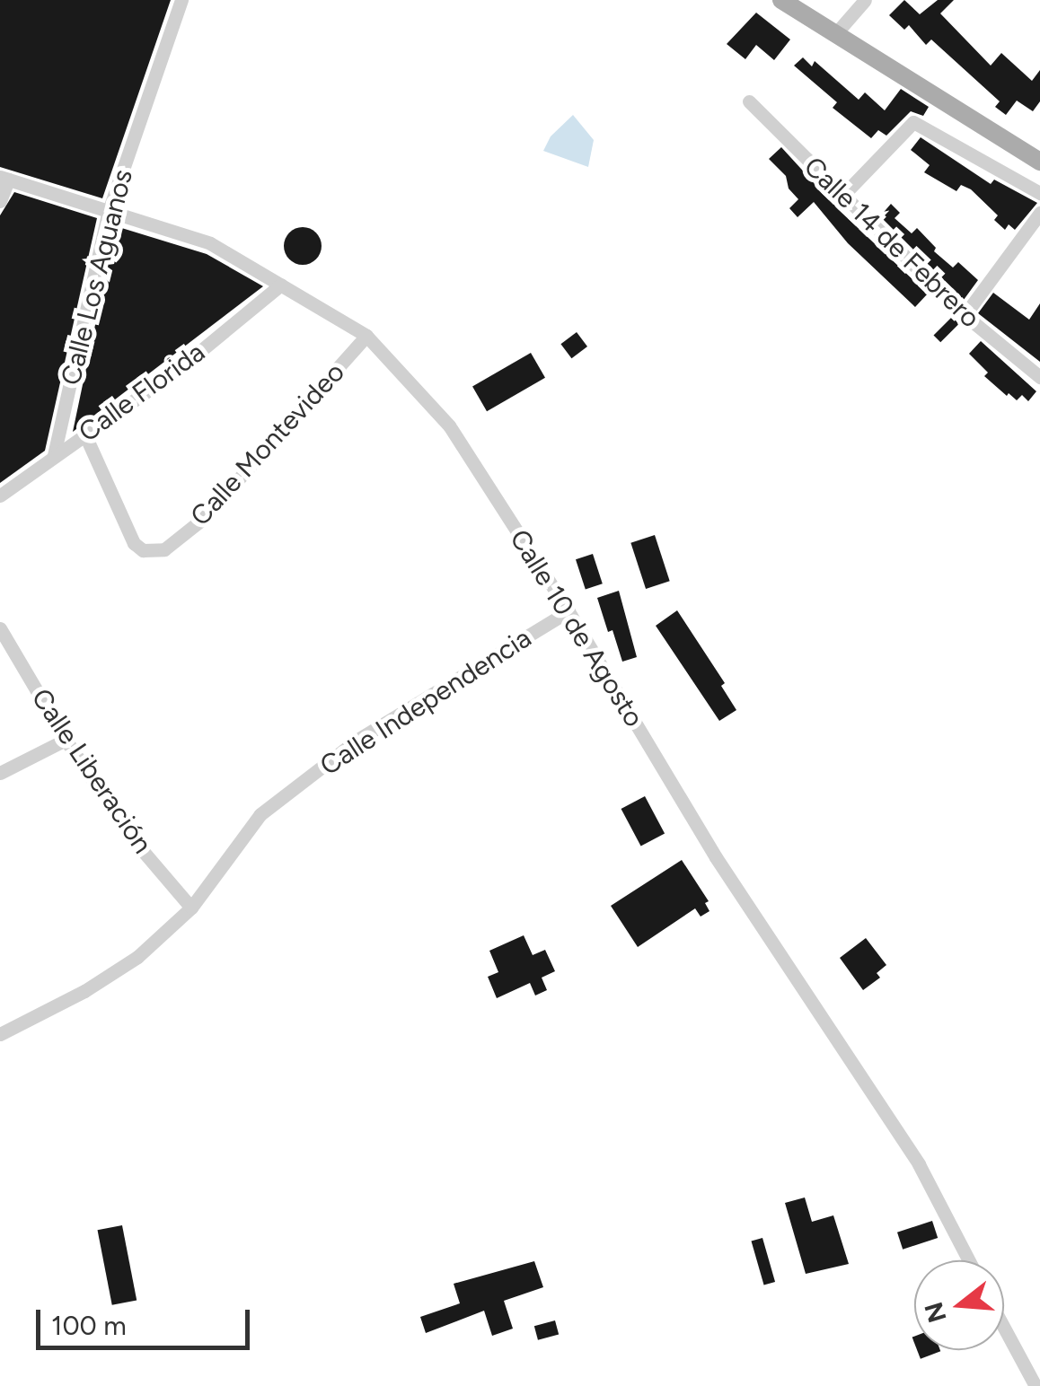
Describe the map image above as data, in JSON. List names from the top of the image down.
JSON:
{
  "streets": {
    "street": [
      "Calle 14 de Febrero",
      "Calle Los Aguanos",
      "Calle Florida",
      "Calle Montevideo",
      "Calle 10 de Agosto",
      "Calle Independencia",
      "Calle Liberación"
    ]
  },
  "crossings": [
    ["Calle Los Aguanos", "Calle Florida"],
    ["Calle Los Aguanos", "Calle 10 de Agosto"],
    ["Calle Florida", "Calle Montevideo"],
    ["Calle Florida", "Calle 10 de Agosto"],
    ["Calle Montevideo", "Calle 10 de Agosto"],
    ["Calle 10 de Agosto", "Calle Independencia"],
    ["Calle Independencia", "Calle Liberación"]
  ],
  "scale_bar": "100 m",
  "north": "left"
}
